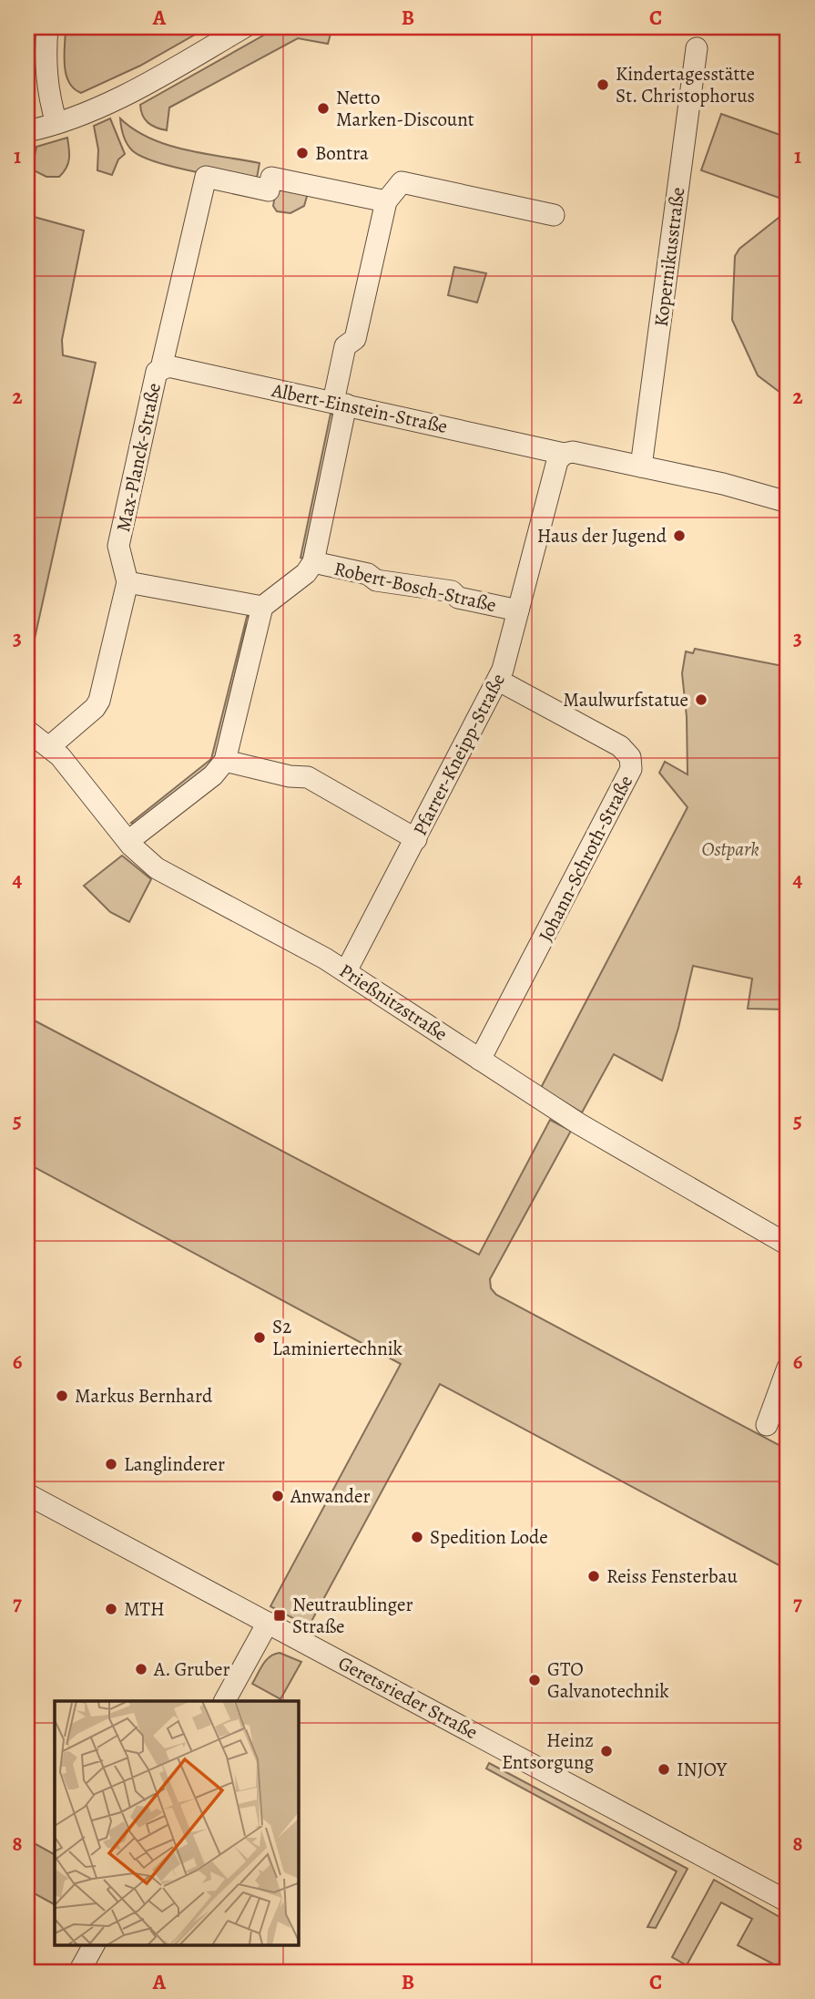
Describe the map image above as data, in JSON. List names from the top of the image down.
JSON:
{
  "streets": {
    "street": [
      "Kopernikusstraße",
      "Albert-Einstein-Straße",
      "Max-Planck-Straße",
      "Robert-Bosch-Straße",
      "Pfarrer-Kneipp-Straße",
      "Johann-Schroth-Straße",
      "Prießnitzstraße",
      "Geretsrieder Straße"
    ]
  },
  "crossings": [
    ["Albert-Einstein-Straße", "Max-Planck-Straße"],
    ["Albert-Einstein-Straße", "Pfarrer-Kneipp-Straße"],
    ["Max-Planck-Straße", "Prießnitzstraße"],
    ["Robert-Bosch-Straße", "Pfarrer-Kneipp-Straße"],
    ["Pfarrer-Kneipp-Straße", "Johann-Schroth-Straße"],
    ["Pfarrer-Kneipp-Straße", "Prießnitzstraße"],
    ["Johann-Schroth-Straße", "Prießnitzstraße"]
  ],
  "parks": ["Ostpark"],
  "places": {
    "other": [
      "Kindertagesstätte St. Christophorus",
      "Netto Marken-Discount",
      "Bontra",
      "Haus der Jugend",
      "Maulwurfstatue",
      "S2 Laminiertechnik",
      "Markus Bernhard",
      "Langlinderer",
      "Anwander",
      "Spedition Lode",
      "Reiss Fensterbau",
      "MTH",
      "A. Gruber",
      "GTO Galvanotechnik",
      "Heinz Entsorgung",
      "INJOY"
    ],
    "transit": ["Neutraublinger Straße"]
  },
  "grid": {
    "columns": ["A", "B", "C"],
    "rows": [
      "1",
      "2",
      "3",
      "4",
      "5",
      "6",
      "7",
      "8"
    ]
  }
}
